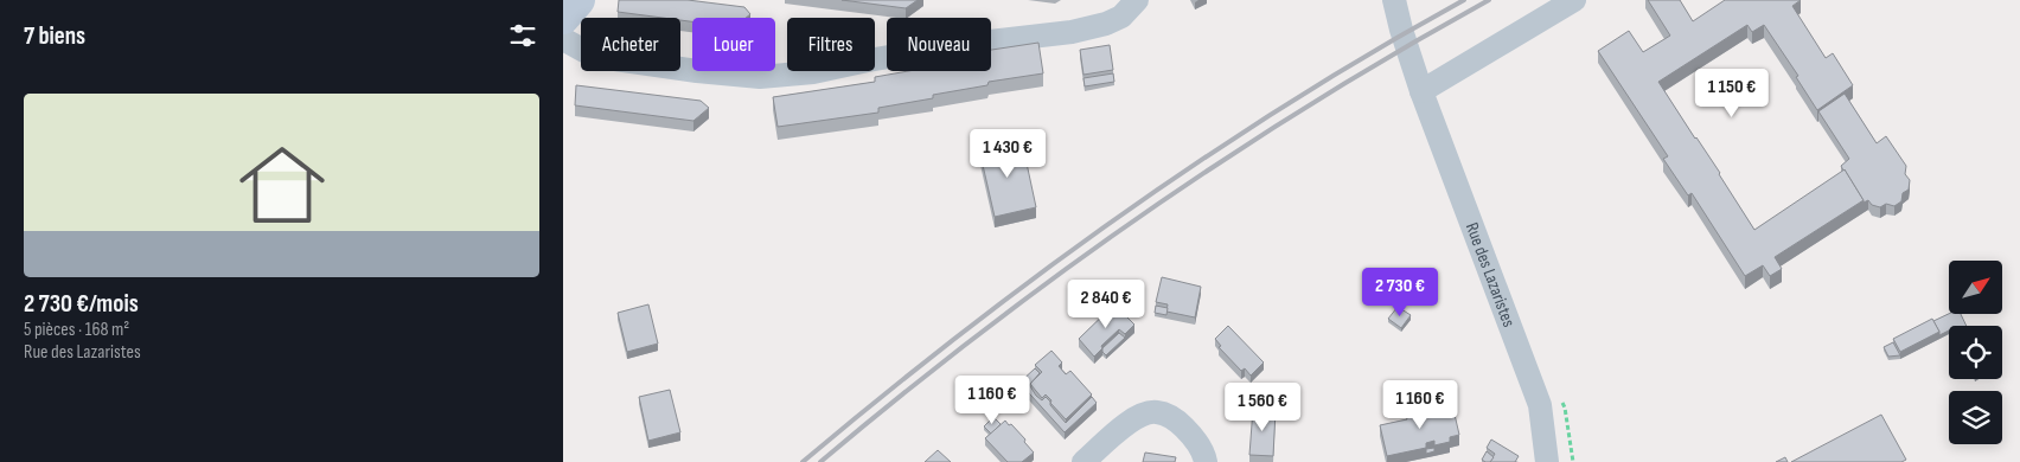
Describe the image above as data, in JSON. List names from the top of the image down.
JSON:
{
  "streets": {
    "street": ["Rue des Lazaristes"]
  },
  "north": "top right",
  "page": {
    "heading": "7 biens",
    "chip": [
      "Acheter",
      "Louer",
      "Filtres",
      "Nouveau"
    ],
    "price": [
      "1 150 €",
      "1 430 €",
      "2 730 €",
      "2 840 €",
      "1 160 €",
      "1 160 €",
      "1 560 €"
    ],
    "list": [
      {
        "name": "2 730 €/mois",
        "note": "5 pièces · 168 m² · Rue des Lazaristes"
      }
    ]
  }
}
